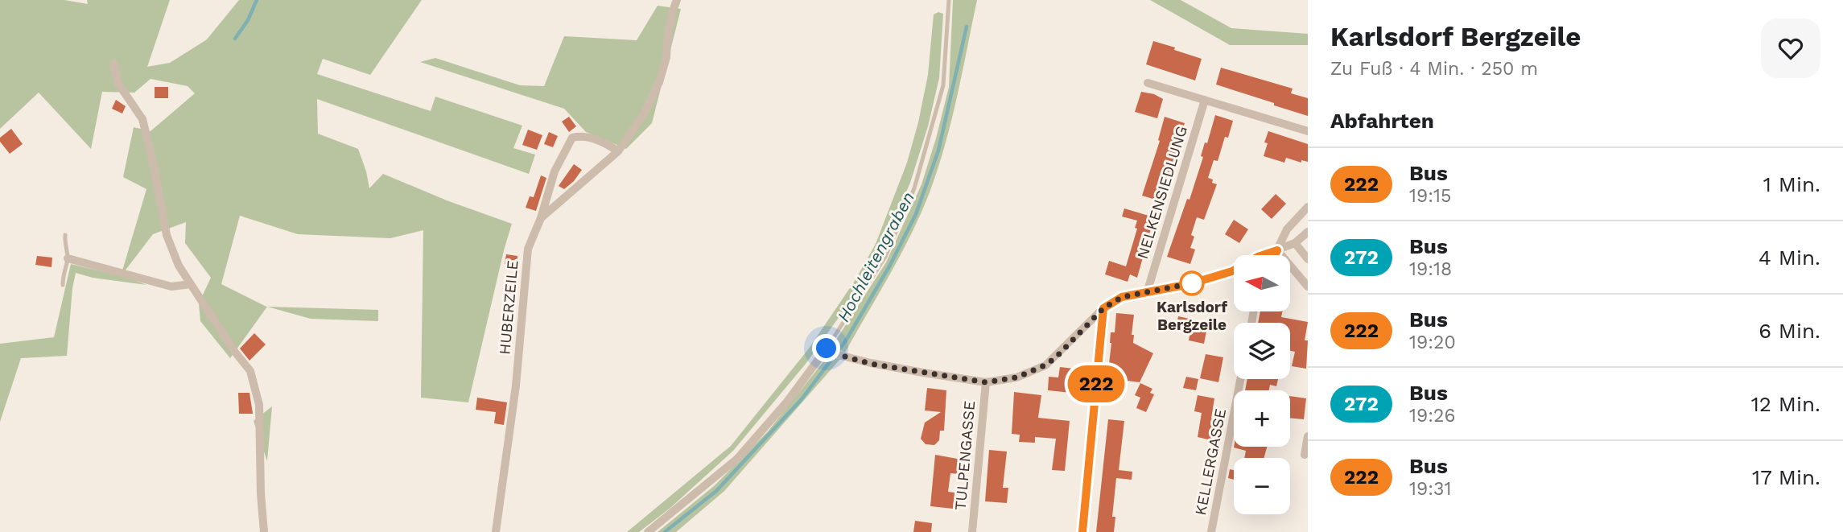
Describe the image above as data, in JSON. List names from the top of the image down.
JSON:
{
  "streets": {
    "street": [
      "NELKENSIEDLUNG",
      "HUBERZEILE",
      "TULPENGASSE",
      "KELLERGASSE"
    ]
  },
  "water": ["Hochleitengraben"],
  "places": ["Karlsdorf Bergzeile"],
  "lines": ["bus line 222"],
  "north": "left",
  "page": {
    "on_map": "222",
    "heading": [
      ["Karlsdorf Bergzeile", "Zu Fuß · 4 Min. · 250 m"],
      "Abfahrten"
    ],
    "list": [
      {
        "mark": "222",
        "name": "Bus",
        "note": "19:15",
        "value": "1 Min."
      },
      {
        "mark": "272",
        "name": "Bus",
        "note": "19:18",
        "value": "4 Min."
      },
      {
        "mark": "222",
        "name": "Bus",
        "note": "19:20",
        "value": "6 Min."
      },
      {
        "mark": "272",
        "name": "Bus",
        "note": "19:26",
        "value": "12 Min."
      },
      {
        "mark": "222",
        "name": "Bus",
        "note": "19:31",
        "value": "17 Min."
      }
    ],
    "map_buttons": ["+", "−"]
  }
}
